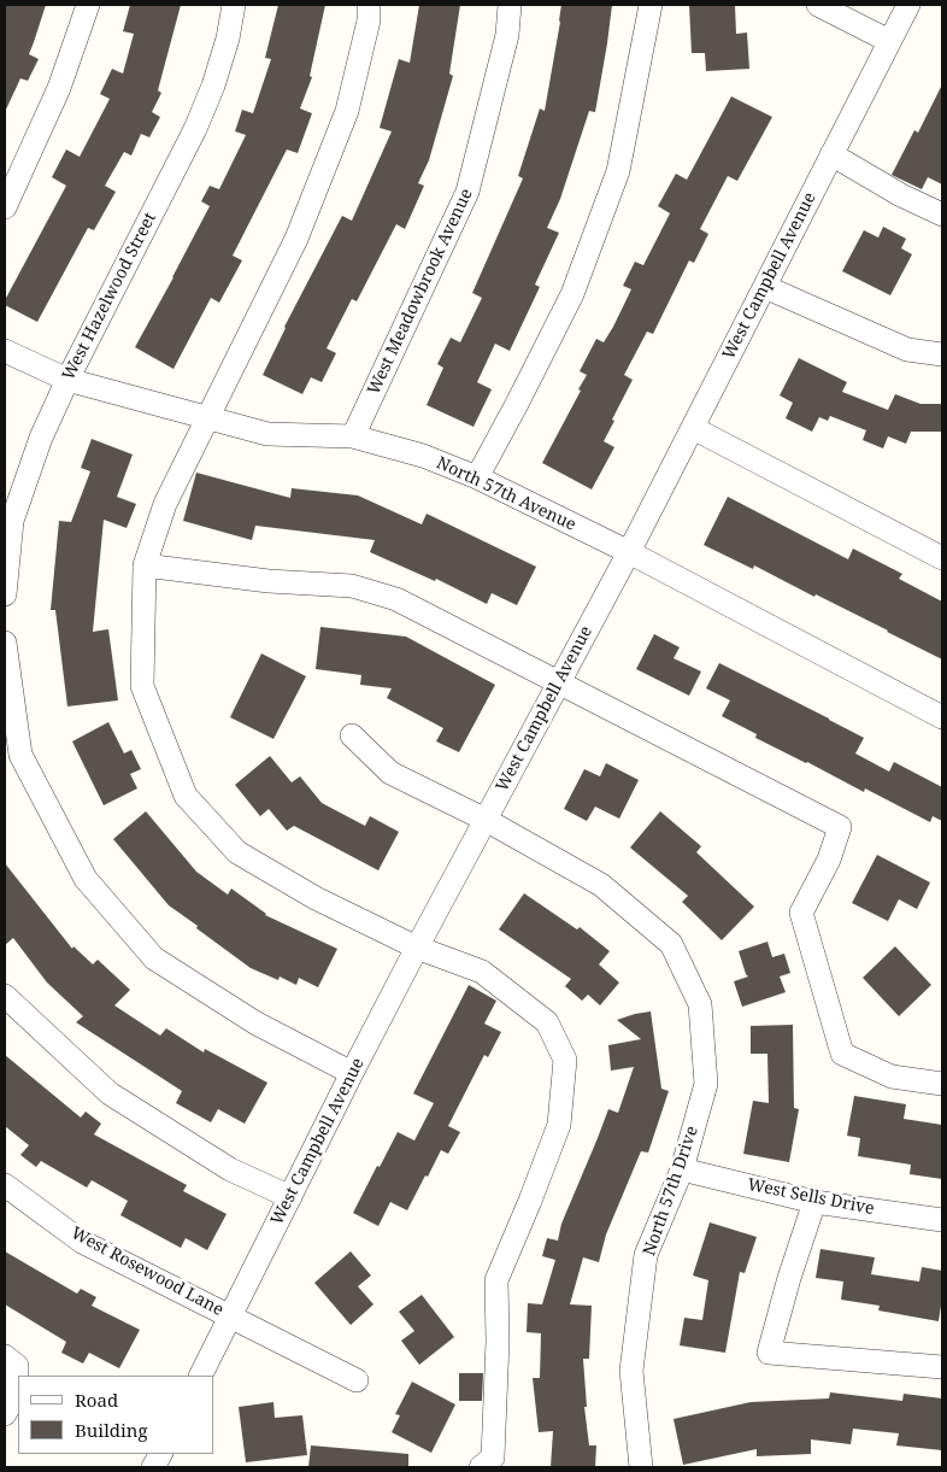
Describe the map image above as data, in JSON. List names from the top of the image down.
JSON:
{
  "streets": {
    "street": [
      "West Campbell Avenue",
      "West Meadowbrook Avenue",
      "West Hazelwood Street",
      "North 57th Avenue",
      "North 57th Drive",
      "West Sells Drive",
      "West Rosewood Lane"
    ]
  },
  "crossings": [
    ["West Campbell Avenue", "North 57th Avenue"],
    ["West Campbell Avenue", "North 57th Drive"],
    ["West Campbell Avenue", "West Rosewood Lane"],
    ["West Meadowbrook Avenue", "North 57th Avenue"],
    ["West Hazelwood Street", "North 57th Avenue"],
    ["North 57th Drive", "West Sells Drive"]
  ],
  "legend": ["Road", "Building"]
}
